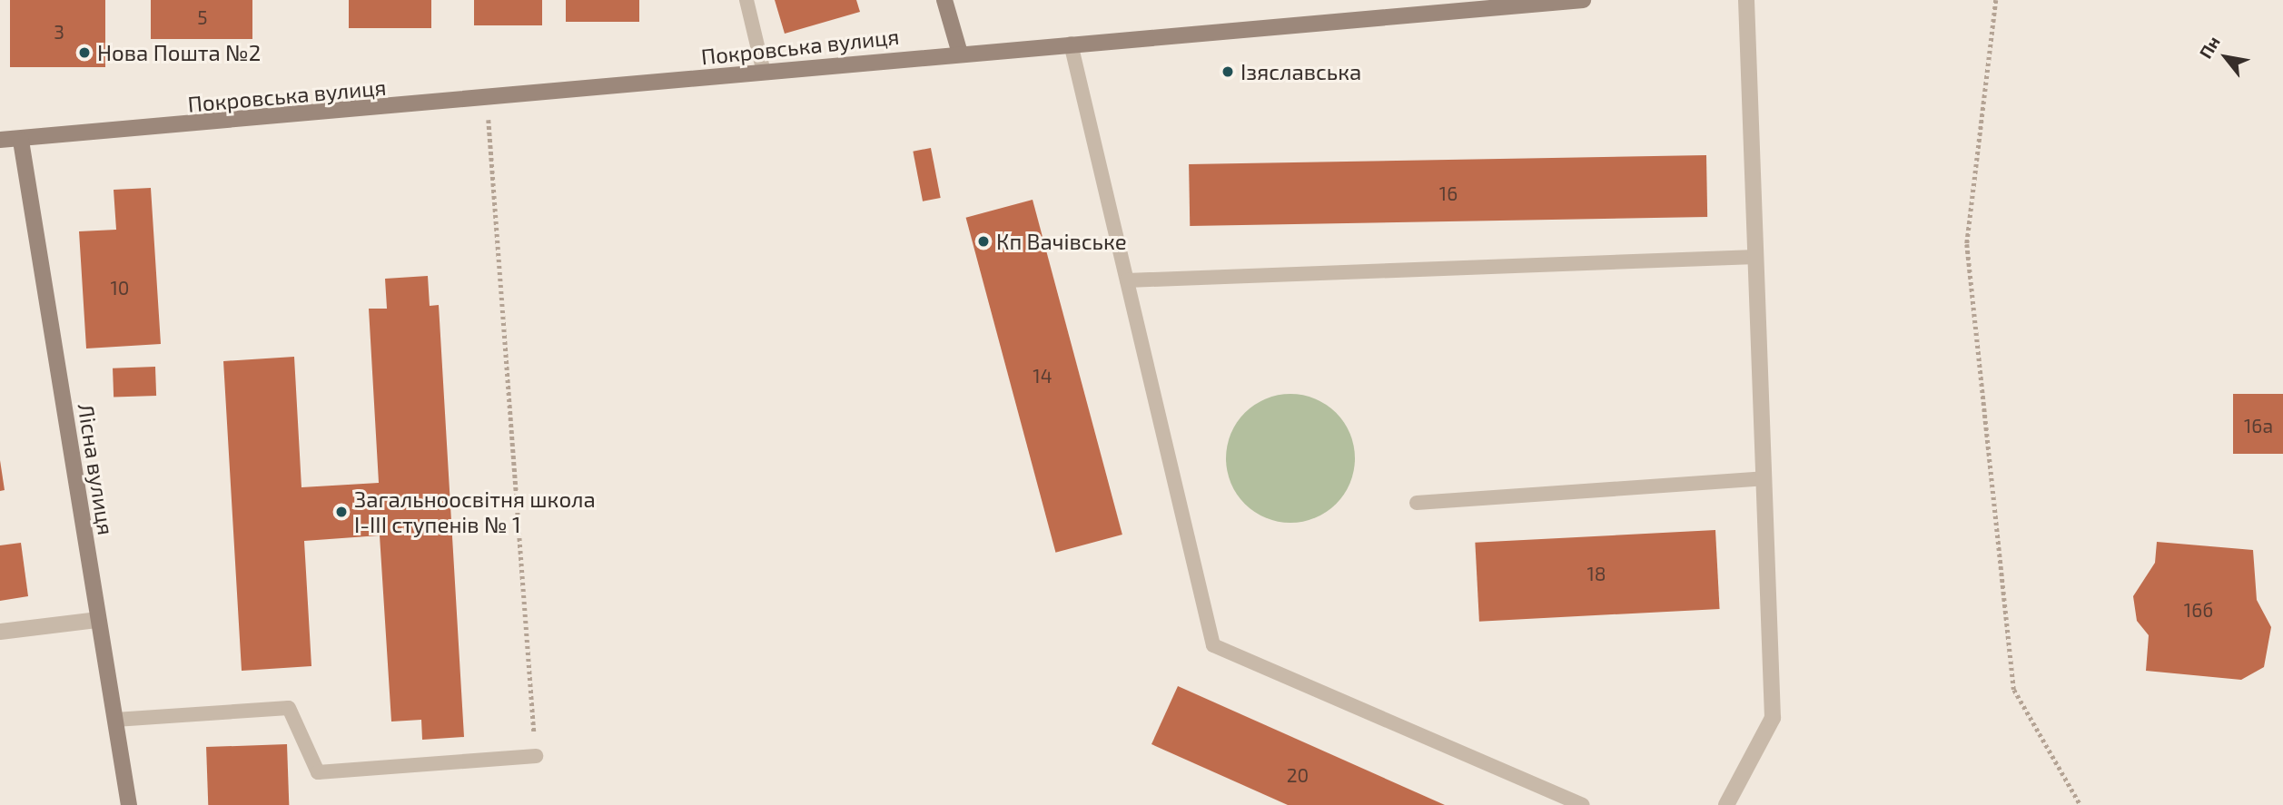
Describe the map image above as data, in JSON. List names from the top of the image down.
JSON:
{
  "streets": {
    "main road": ["Покровська вулиця", "Лісна вулиця"]
  },
  "crossings": [
    ["Покровська вулиця", "Лісна вулиця"]
  ],
  "places": [
    "Нова Пошта №2",
    "Ізяславська",
    "Кп Вачівське",
    "Загальноосвітня школа І-ІІІ ступенів № 1"
  ],
  "house_numbers": [
    "5",
    "3",
    "16",
    "10",
    "14",
    "16а",
    "18",
    "16б",
    "20"
  ],
  "north": "top left"
}
